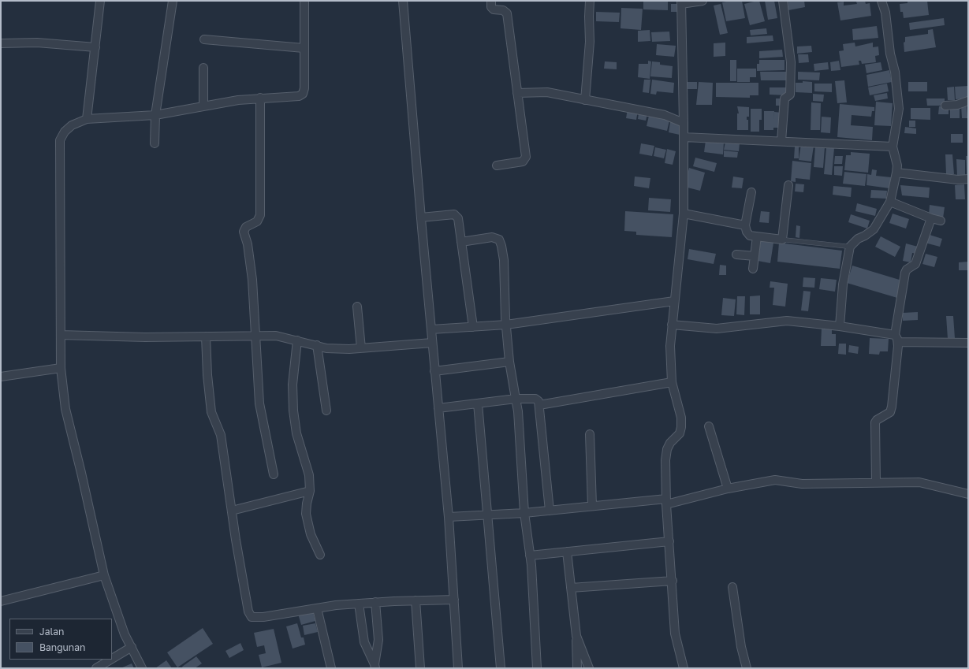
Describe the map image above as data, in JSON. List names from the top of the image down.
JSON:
{
  "legend": ["Jalan", "Bangunan"]
}
